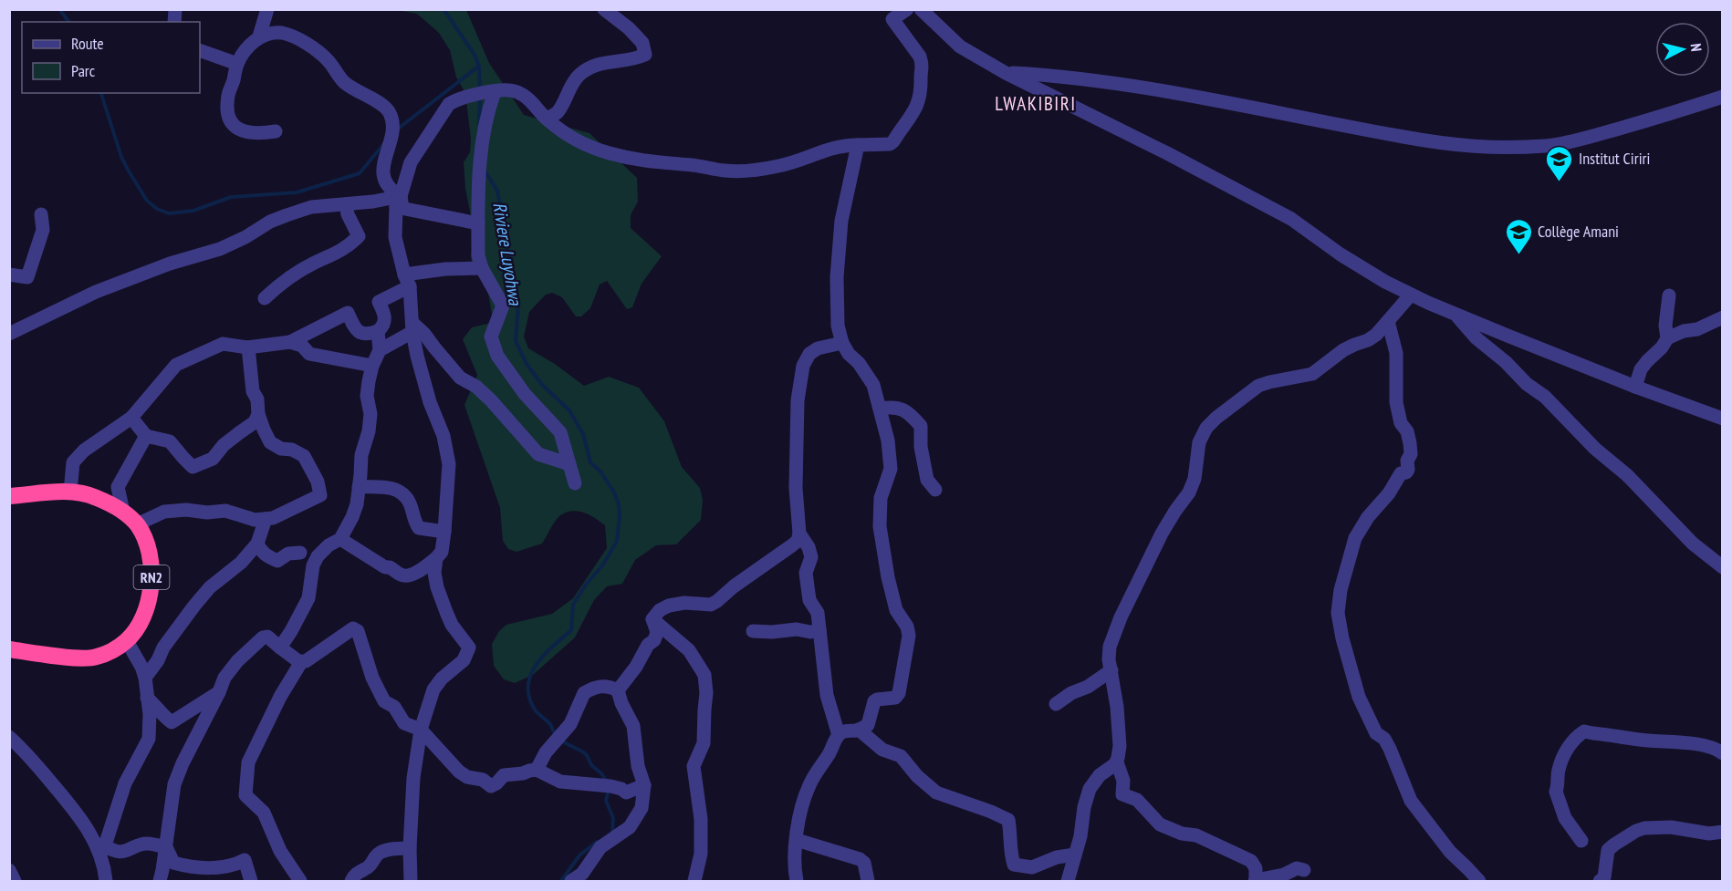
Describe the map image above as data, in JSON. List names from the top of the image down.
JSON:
{
  "streets": {
    "highway": ["RN2"]
  },
  "districts": ["LWAKIBIRI"],
  "water": ["Riviere Luyohwa"],
  "places": {
    "school or university": ["Institut Ciriri", "Collège Amani"]
  },
  "legend": ["Route", "Parc"],
  "north": "right"
}
